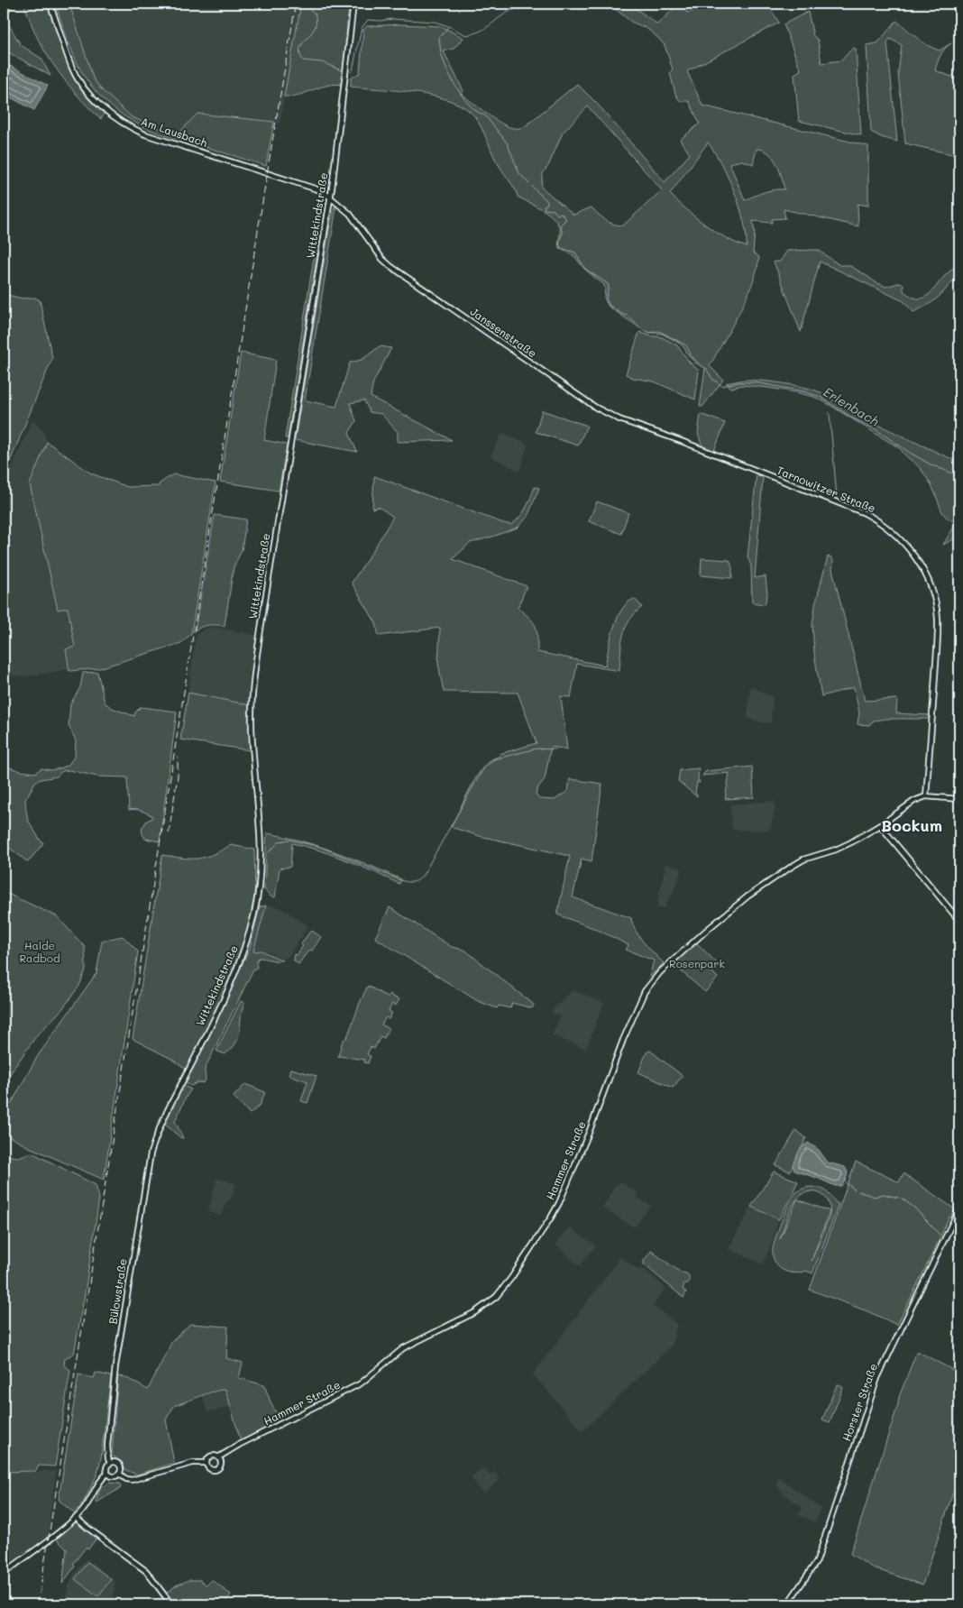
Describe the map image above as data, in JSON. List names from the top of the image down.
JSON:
{
  "streets": {
    "main road": [
      "Am Lausbach",
      "Wittekindstraße",
      "Janssenstraße",
      "Tarnowitzer Straße",
      "Hammer Straße",
      "Bülowstraße",
      "Horster Straße"
    ]
  },
  "crossings": [
    ["Am Lausbach", "Wittekindstraße"],
    ["Am Lausbach", "Janssenstraße"],
    ["Wittekindstraße", "Janssenstraße"],
    ["Wittekindstraße", "Bülowstraße"],
    ["Janssenstraße", "Tarnowitzer Straße"],
    ["Tarnowitzer Straße", "Hammer Straße"]
  ],
  "districts": ["Bockum"],
  "water": ["Erlenbach"],
  "parks": ["Halde Radbod", "Rosenpark"]
}
